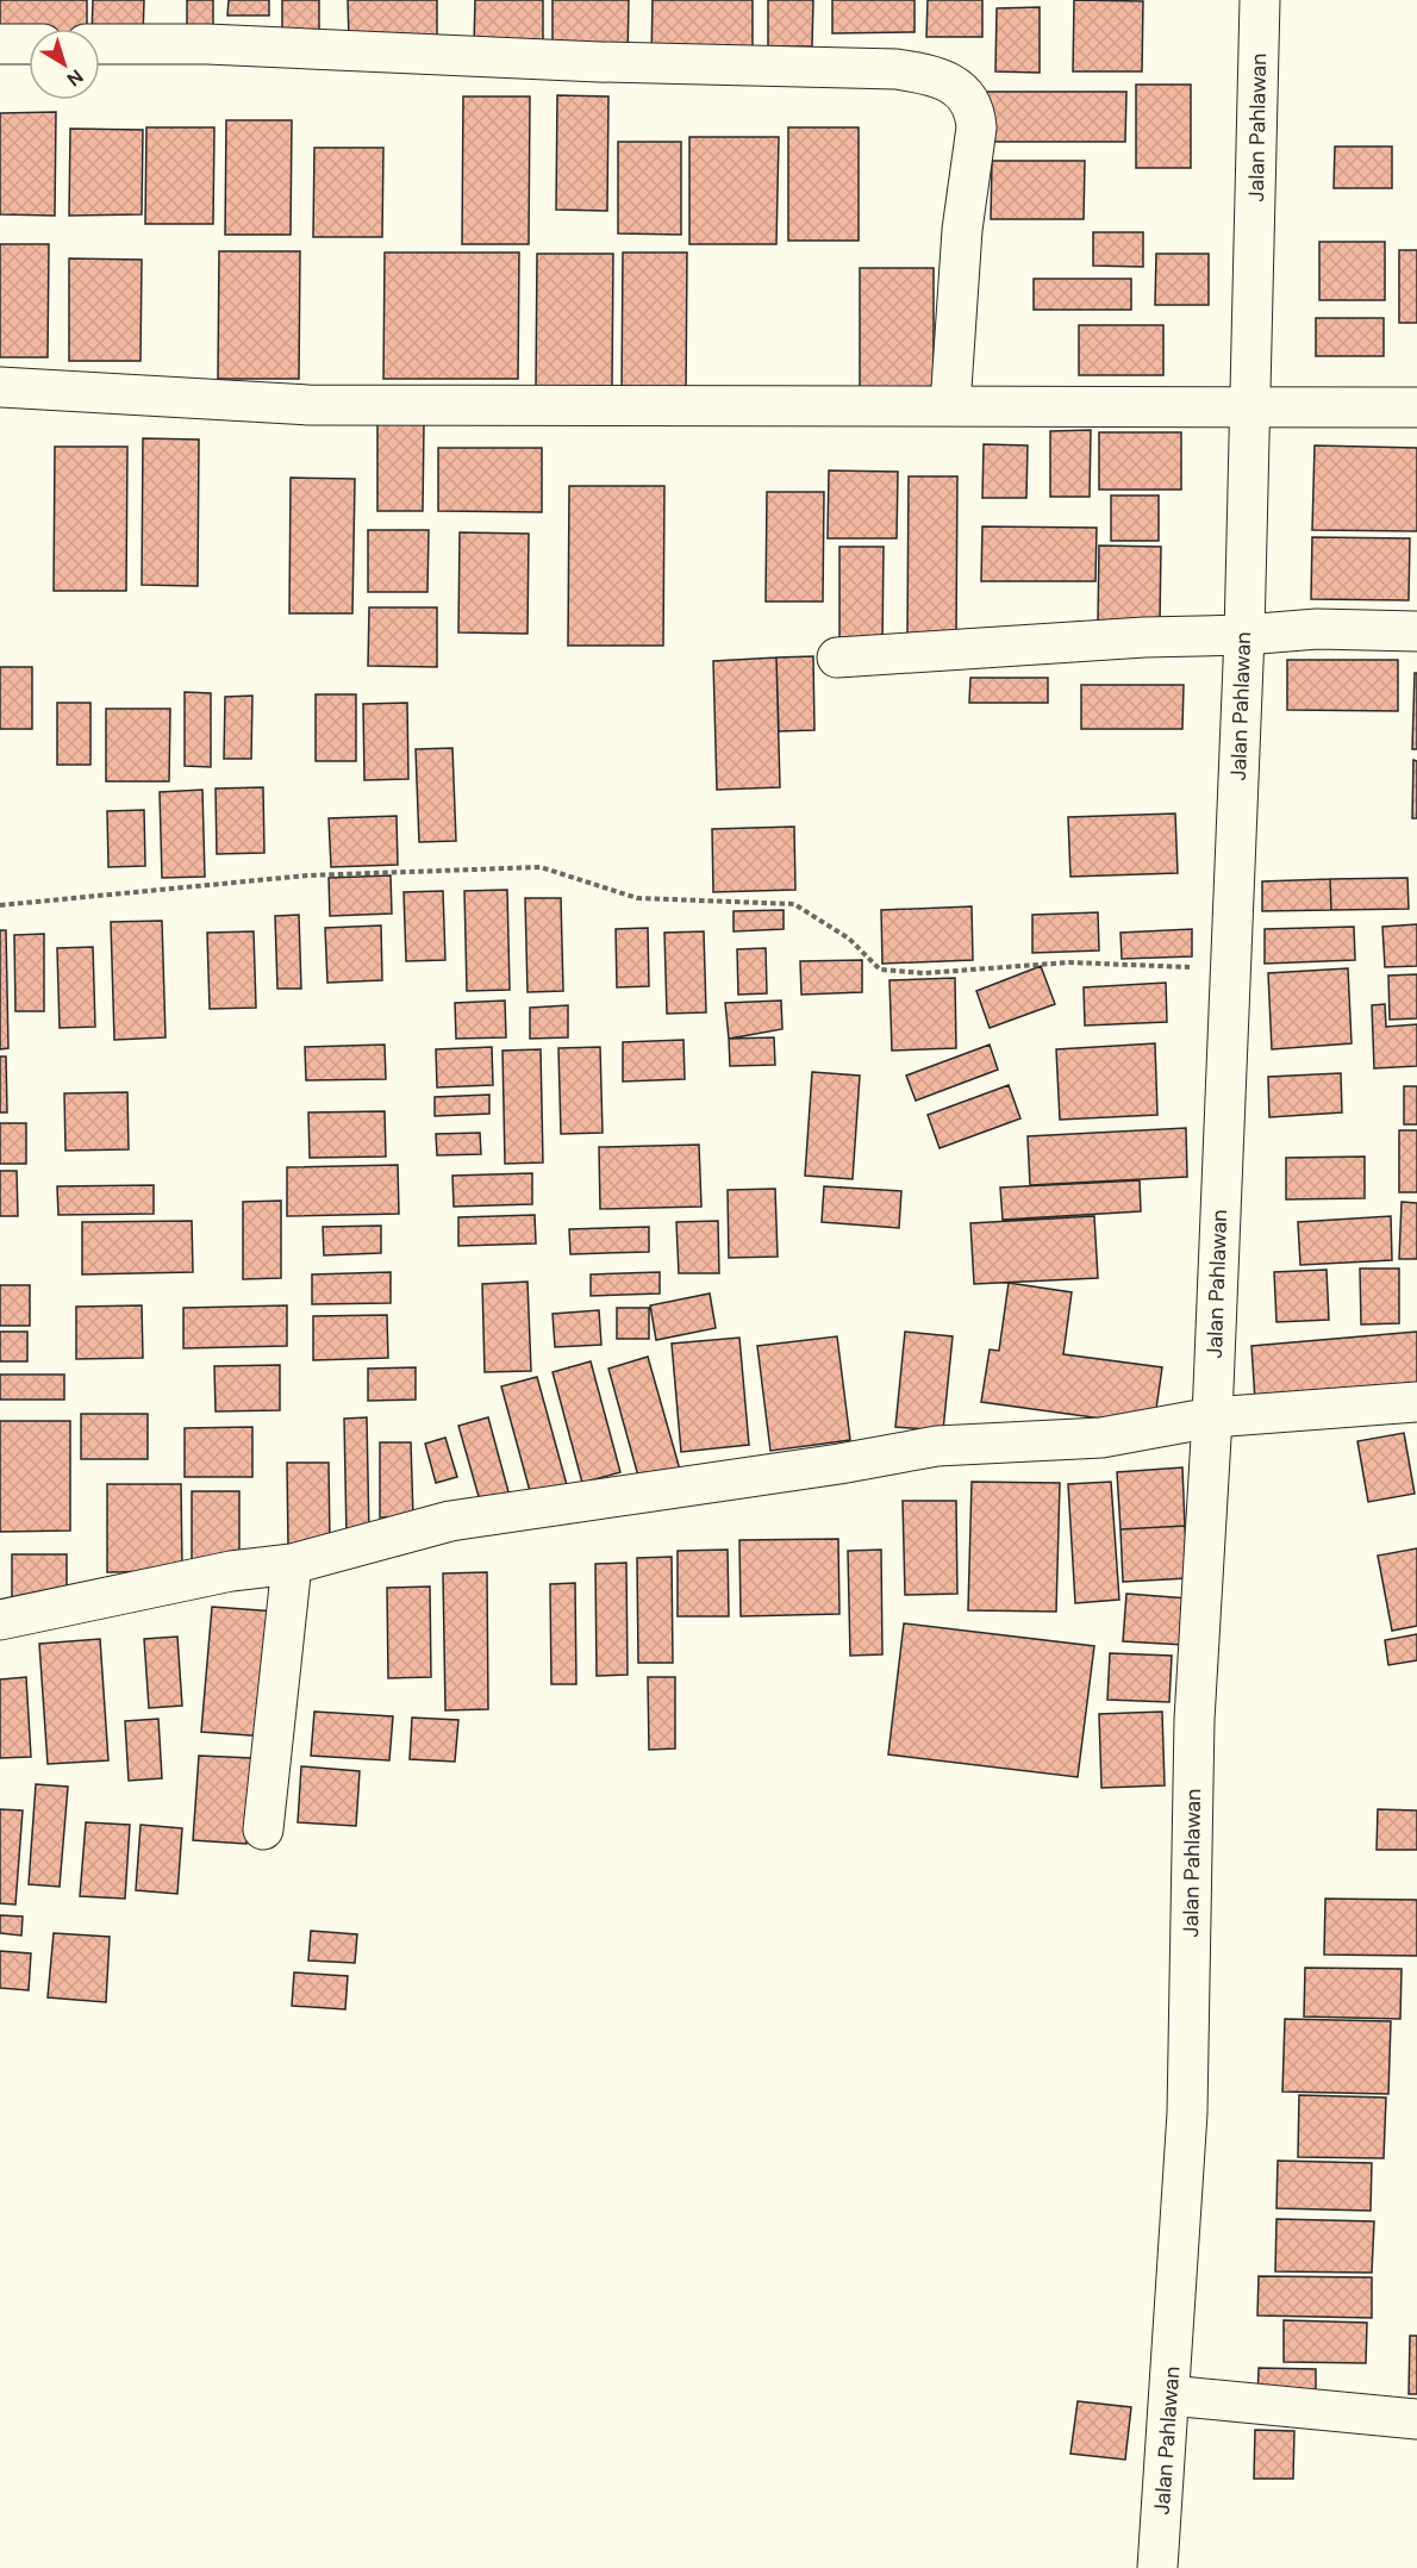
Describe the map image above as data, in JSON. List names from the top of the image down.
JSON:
{
  "streets": {
    "street": ["Jalan Pahlawan"]
  },
  "north": "bottom right"
}
